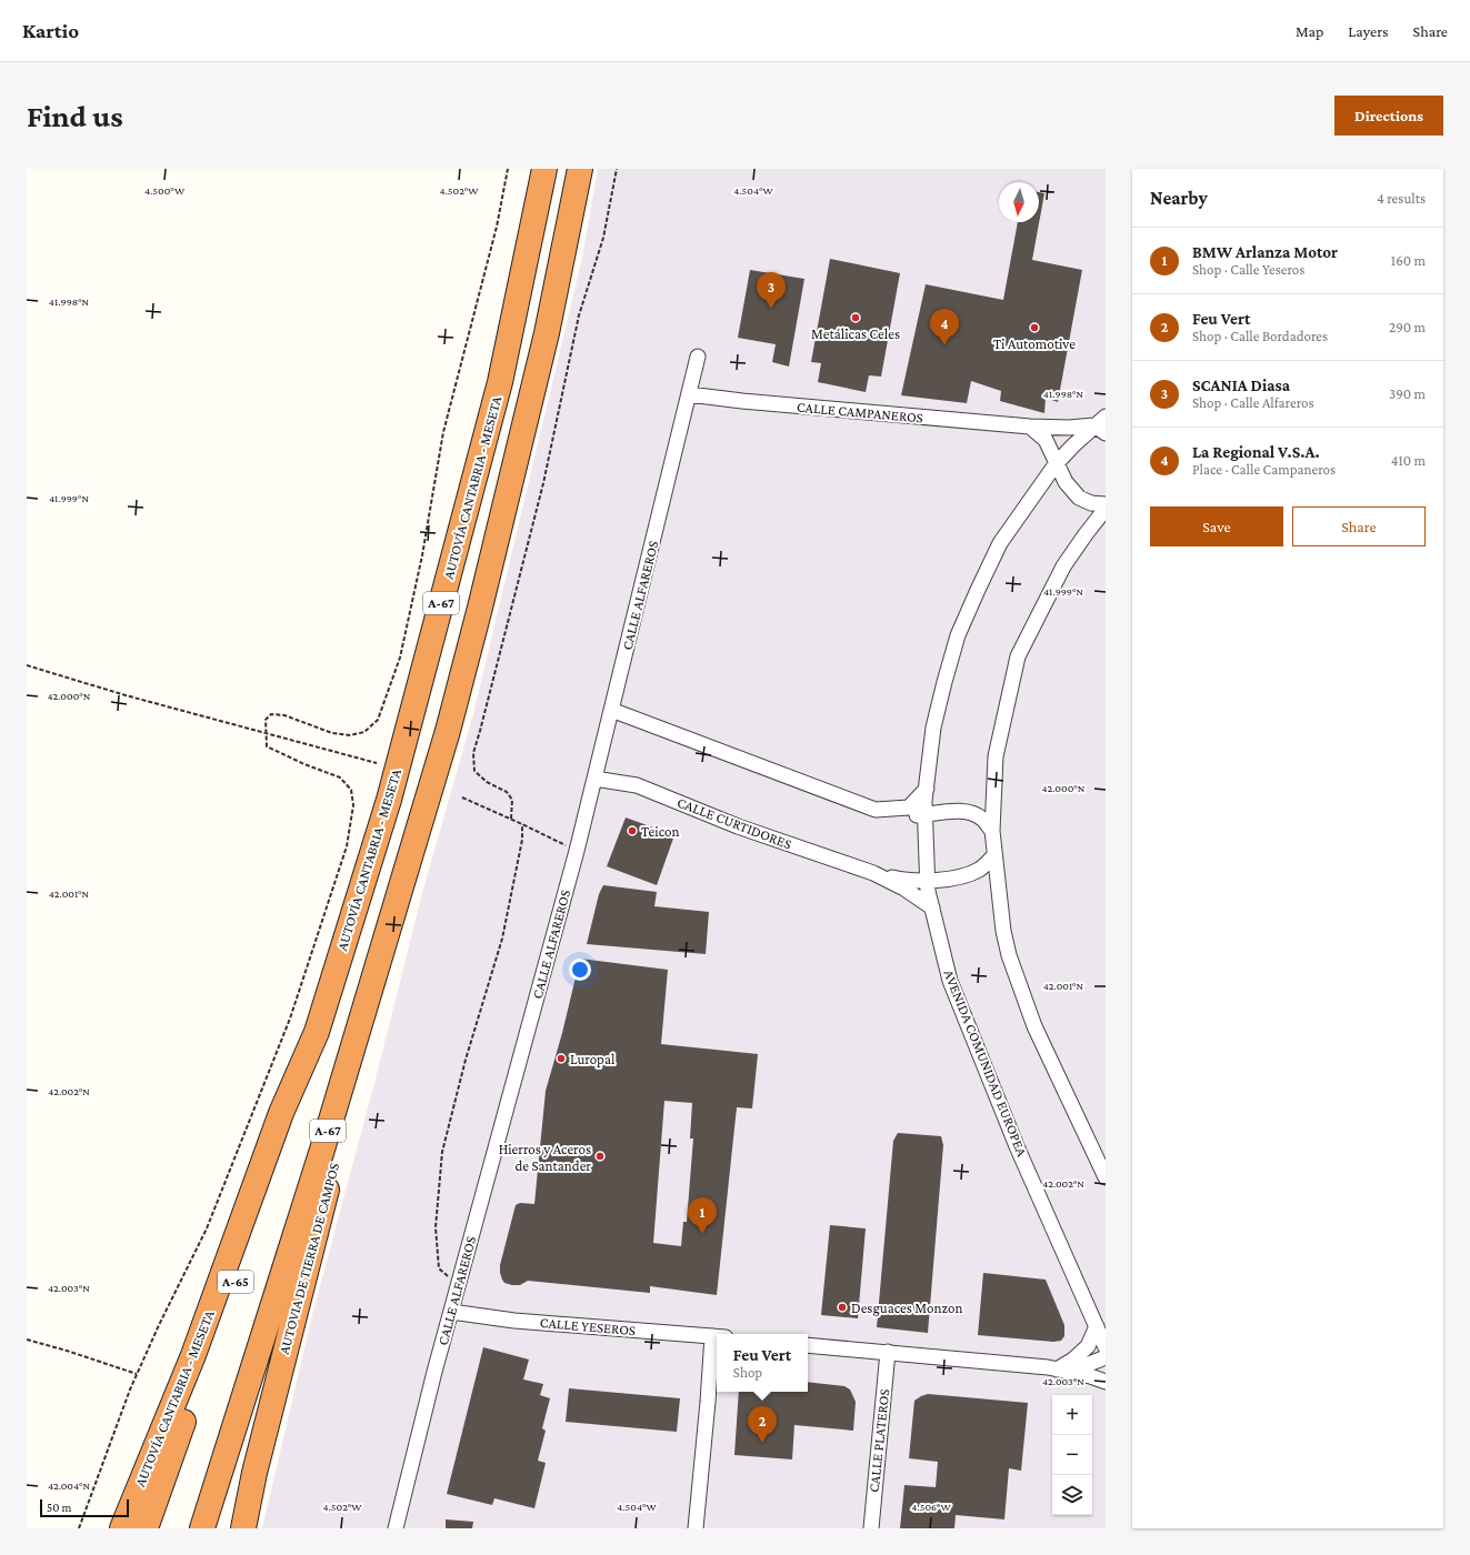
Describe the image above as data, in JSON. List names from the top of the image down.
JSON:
{
  "streets": {
    "highway": [
      "AUTOVÍA CANTABRIA - MESETA",
      "A-67",
      "AUTOVIA DE TIERRA DE CAMPOS",
      "A-65"
    ],
    "street": [
      "CALLE CAMPANEROS",
      "CALLE ALFAREROS",
      "CALLE CURTIDORES",
      "AVENIDA COMUNIDAD EUROPEA",
      "CALLE YESEROS",
      "CALLE PLATEROS"
    ]
  },
  "crossings": [
    ["CALLE CAMPANEROS", "CALLE ALFAREROS"],
    ["CALLE CAMPANEROS", "AVENIDA COMUNIDAD EUROPEA"],
    ["AUTOVÍA CANTABRIA - MESETA", "A-65"],
    ["CALLE ALFAREROS", "CALLE CURTIDORES"],
    ["CALLE ALFAREROS", "CALLE YESEROS"],
    ["A-67", "AUTOVIA DE TIERRA DE CAMPOS"],
    ["CALLE CURTIDORES", "AVENIDA COMUNIDAD EUROPEA"]
  ],
  "places": [
    "Metálicas Celes",
    "Ti Automotive",
    "Teicon",
    "Luropal",
    "Hierros y Aceros de Santander",
    "Desguaces Monzon"
  ],
  "scale_bar": "50 m",
  "north": "bottom",
  "page": {
    "header": "Kartio",
    "nav": ["Map", "Layers", "Share"],
    "buttons": [
      "Directions",
      ["Save", "Share"]
    ],
    "title": "Find us",
    "heading": ["Nearby", "4 results"],
    "list": [
      {
        "mark": "1",
        "name": "BMW Arlanza Motor",
        "note": "Shop · Calle Yeseros",
        "value": "160 m"
      },
      {
        "mark": "2",
        "name": "Feu Vert",
        "note": "Shop · Calle Bordadores",
        "value": "290 m"
      },
      {
        "mark": "3",
        "name": "SCANIA Diasa",
        "note": "Shop · Calle Alfareros",
        "value": "390 m"
      },
      {
        "mark": "4",
        "name": "La Regional V.S.A.",
        "note": "Place · Calle Campaneros",
        "value": "410 m"
      }
    ],
    "pins": [
      "3",
      "4",
      "1",
      "2"
    ],
    "popup": ["Feu Vert", "Shop"],
    "map_buttons": ["+", "−"],
    "scale": "50 m"
  },
  "coordinates": [
    "4.500°W",
    "4.502°W",
    "4.504°W",
    "41.998°N",
    "41.999°N",
    "42.000°N",
    "42.001°N",
    "42.002°N",
    "42.003°N",
    "42.004°N",
    "4.506°W"
  ]
}
